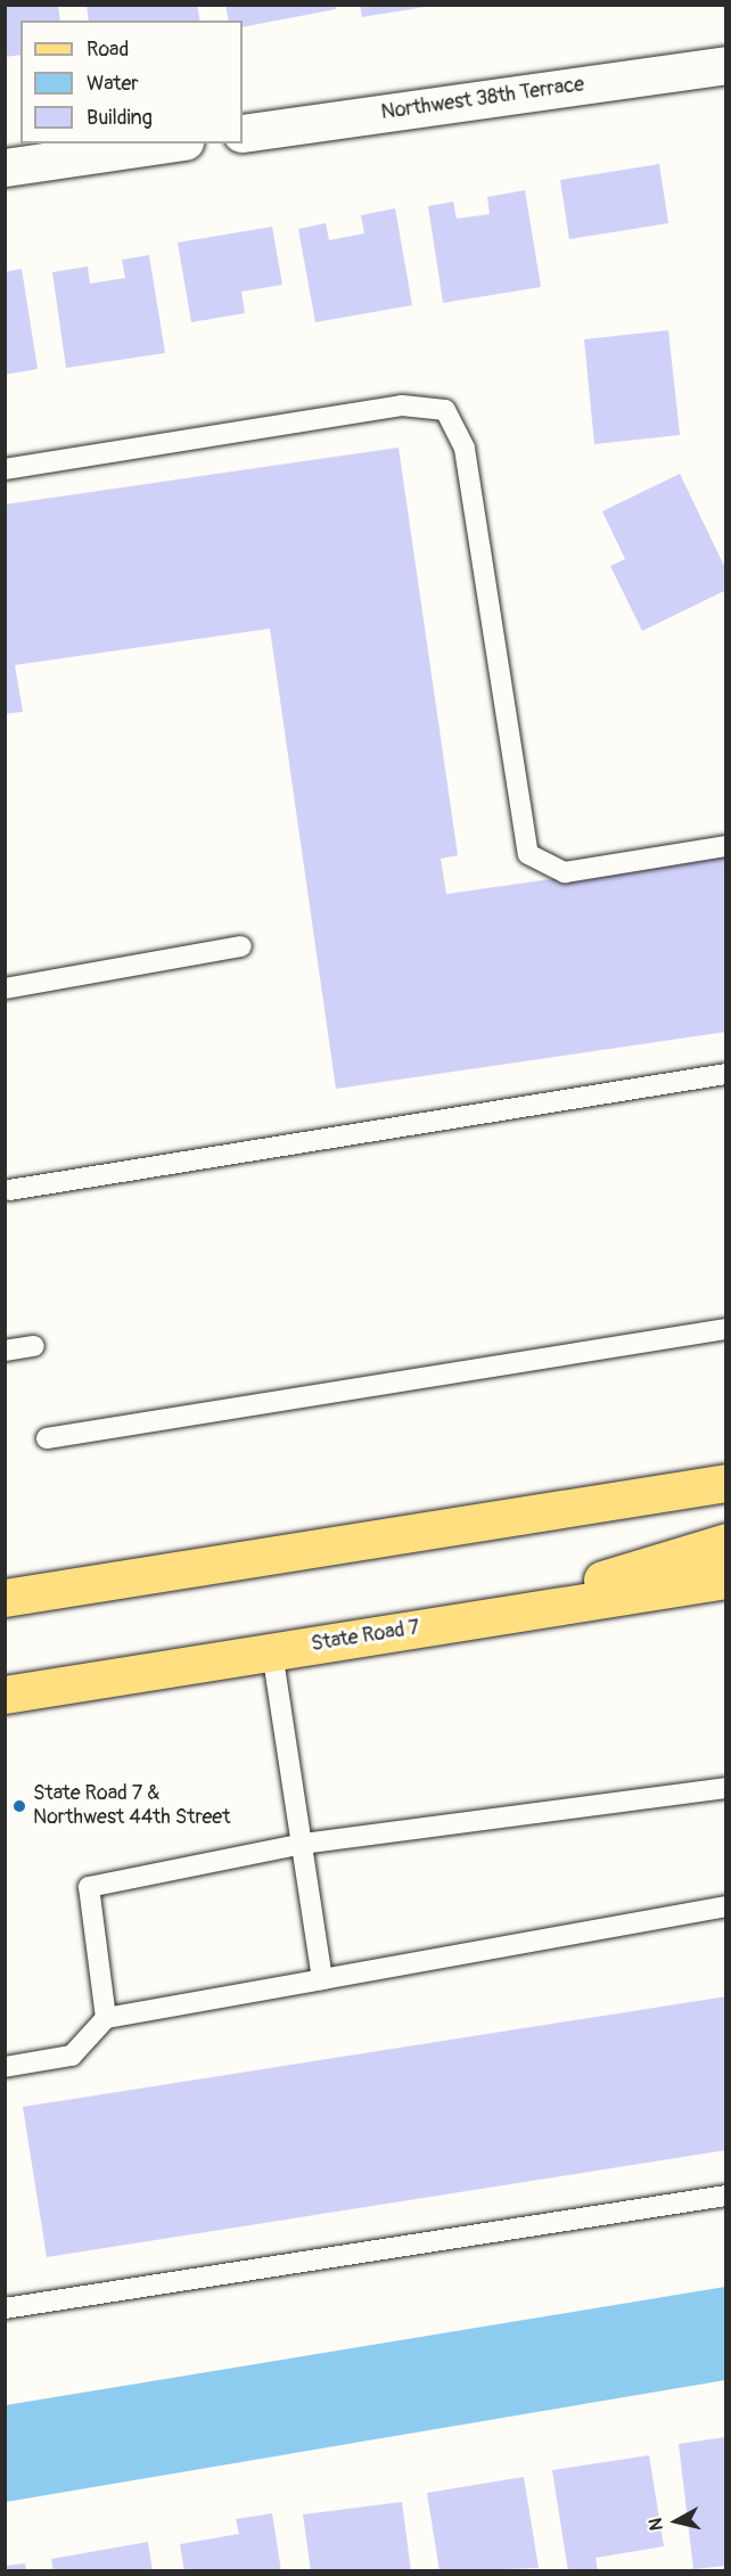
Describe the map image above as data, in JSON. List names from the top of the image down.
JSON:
{
  "streets": {
    "main road": ["State Road 7"],
    "street": ["Northwest 38th Terrace"]
  },
  "places": ["State Road 7 & Northwest 44th Street"],
  "legend": ["Road", "Water", "Building"],
  "north": "left"
}
